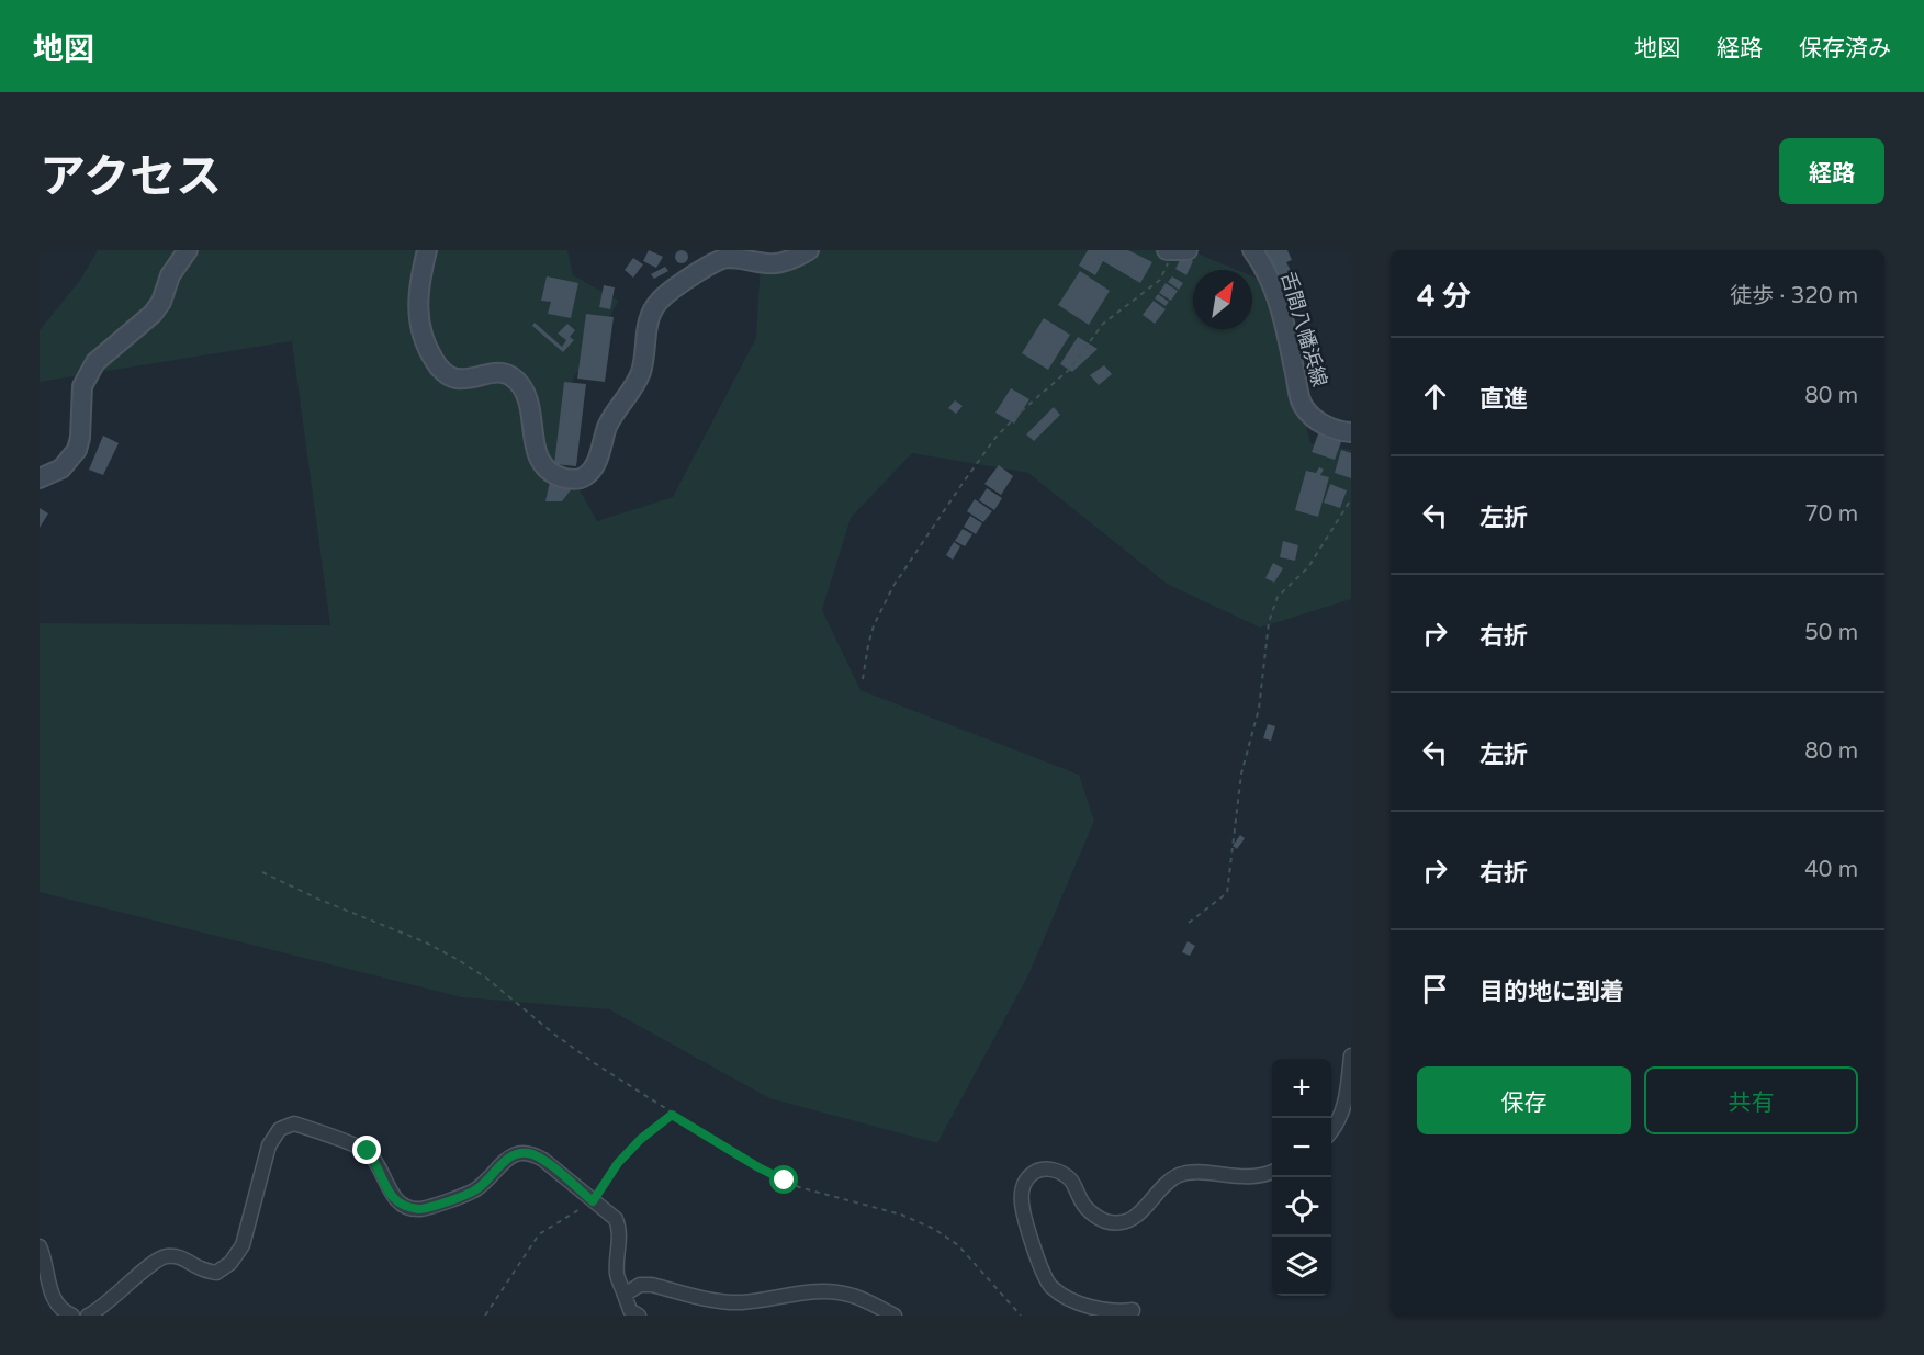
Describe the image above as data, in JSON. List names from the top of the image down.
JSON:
{
  "streets": {
    "main road": ["舌間八幡浜線"]
  },
  "north": "top right",
  "page": {
    "header": "地図",
    "nav": ["地図", "経路", "保存済み"],
    "title": "アクセス",
    "buttons": [
      "経路",
      ["保存", "共有"]
    ],
    "heading": ["4 分", "徒歩 · 320 m"],
    "list": [
      ["直進", "80 m"],
      ["左折", "70 m"],
      ["右折", "50 m"],
      ["左折", "80 m"],
      ["右折", "40 m"],
      "目的地に到着"
    ],
    "map_buttons": ["+", "−"]
  }
}
